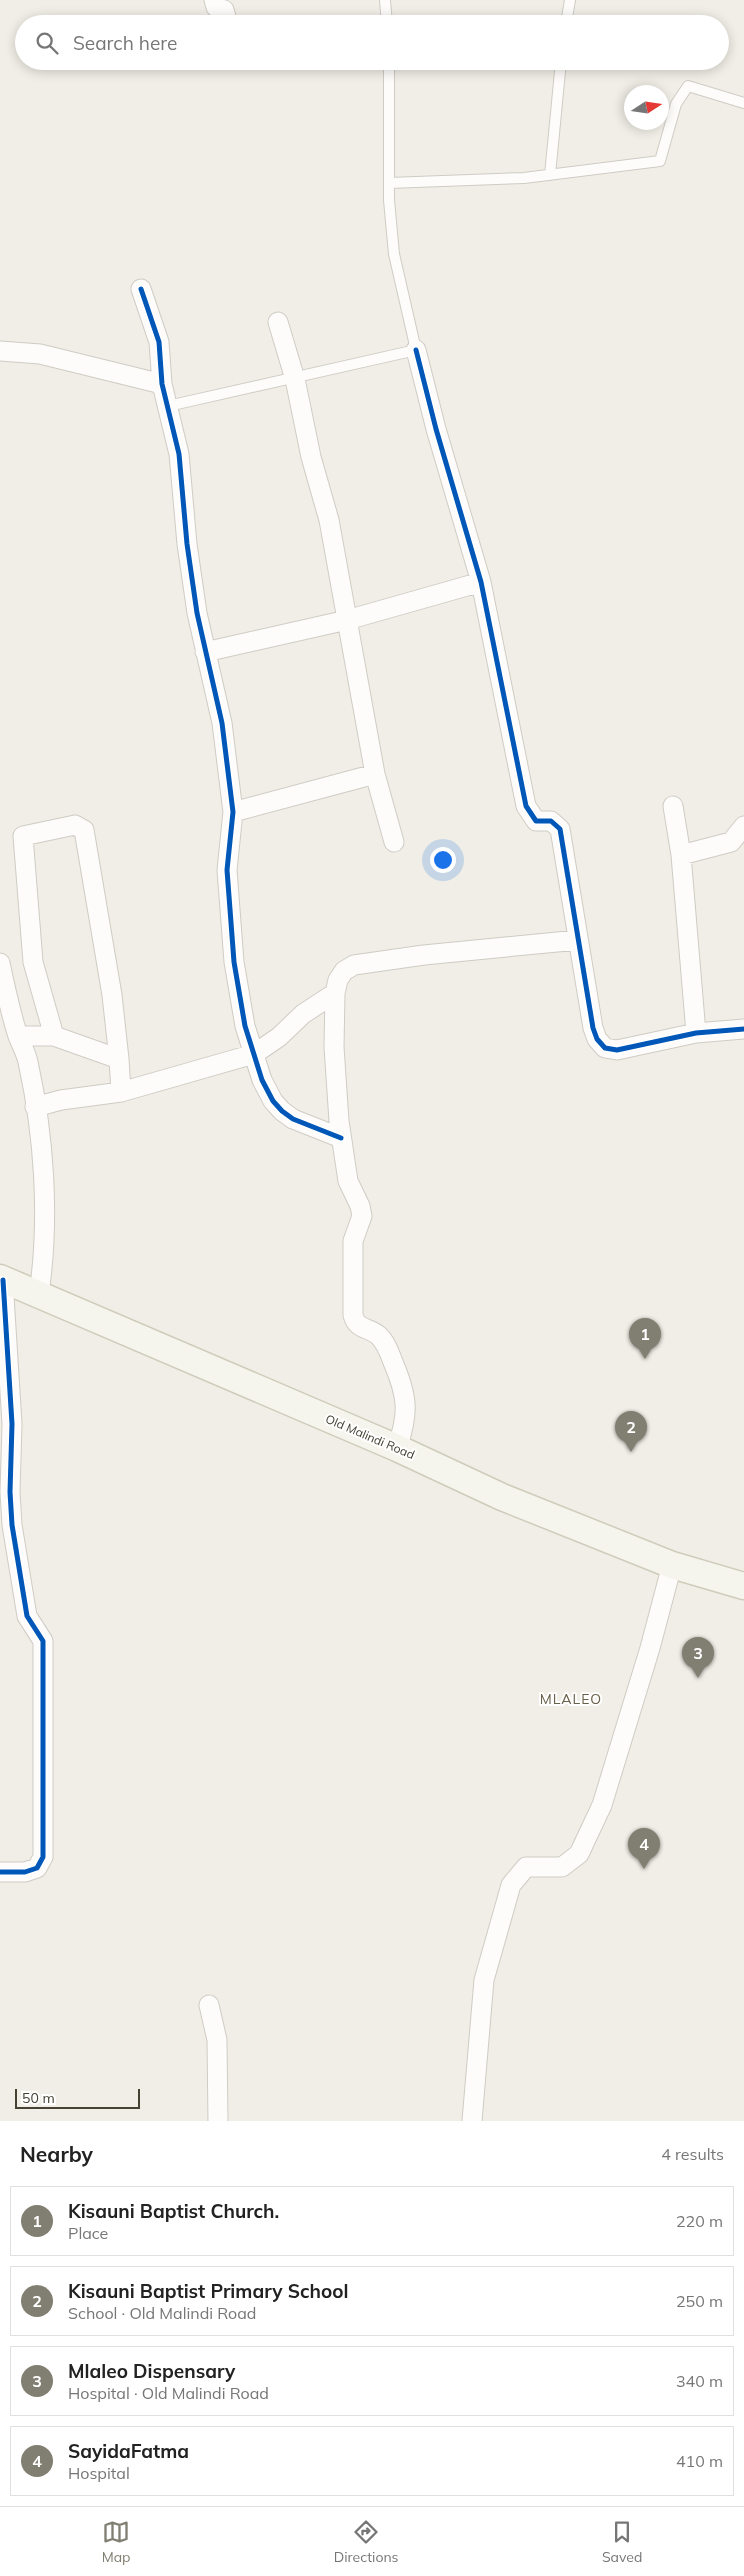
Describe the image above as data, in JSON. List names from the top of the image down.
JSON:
{
  "streets": {
    "main road": ["Old Malindi Road"]
  },
  "districts": ["MLALEO"],
  "scale_bar": "50 m",
  "north": "right",
  "page": {
    "search": "Search here",
    "pins": [
      "1",
      "2",
      "3",
      "4"
    ],
    "scale": "50 m",
    "heading": ["Nearby", "4 results"],
    "list": [
      {
        "mark": "1",
        "name": "Kisauni Baptist Church.",
        "note": "Place",
        "value": "220 m"
      },
      {
        "mark": "2",
        "name": "Kisauni Baptist Primary School",
        "note": "School · Old Malindi Road",
        "value": "250 m"
      },
      {
        "mark": "3",
        "name": "Mlaleo Dispensary",
        "note": "Hospital · Old Malindi Road",
        "value": "340 m"
      },
      {
        "mark": "4",
        "name": "SayidaFatma",
        "note": "Hospital",
        "value": "410 m"
      }
    ],
    "nav": ["Map", "Directions", "Saved"]
  }
}
